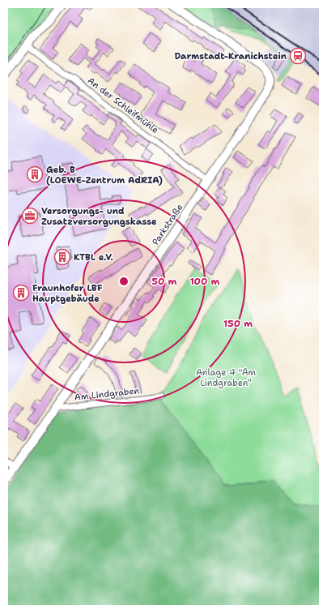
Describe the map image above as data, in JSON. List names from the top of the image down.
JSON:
{
  "streets": {
    "street": ["An der Schleifmühle", "Parkstraße", "Am Lindgraben"]
  },
  "crossings": [
    ["An der Schleifmühle", "Parkstraße"],
    ["Parkstraße", "Am Lindgraben"]
  ],
  "parks": ["Anlage 4 \"Am Lindgraben\""],
  "places": {
    "station": ["Darmstadt-Kranichstein"],
    "building": ["Geb. B (LOEWE-Zentrum AdRIA)", "KTBL e.V.", "Fraunhofer LBF Hauptgebäude"],
    "office": ["Versorgungs- und Zusatzversorgungskasse"]
  },
  "rings": ["50 m", "100 m", "150 m"]
}
